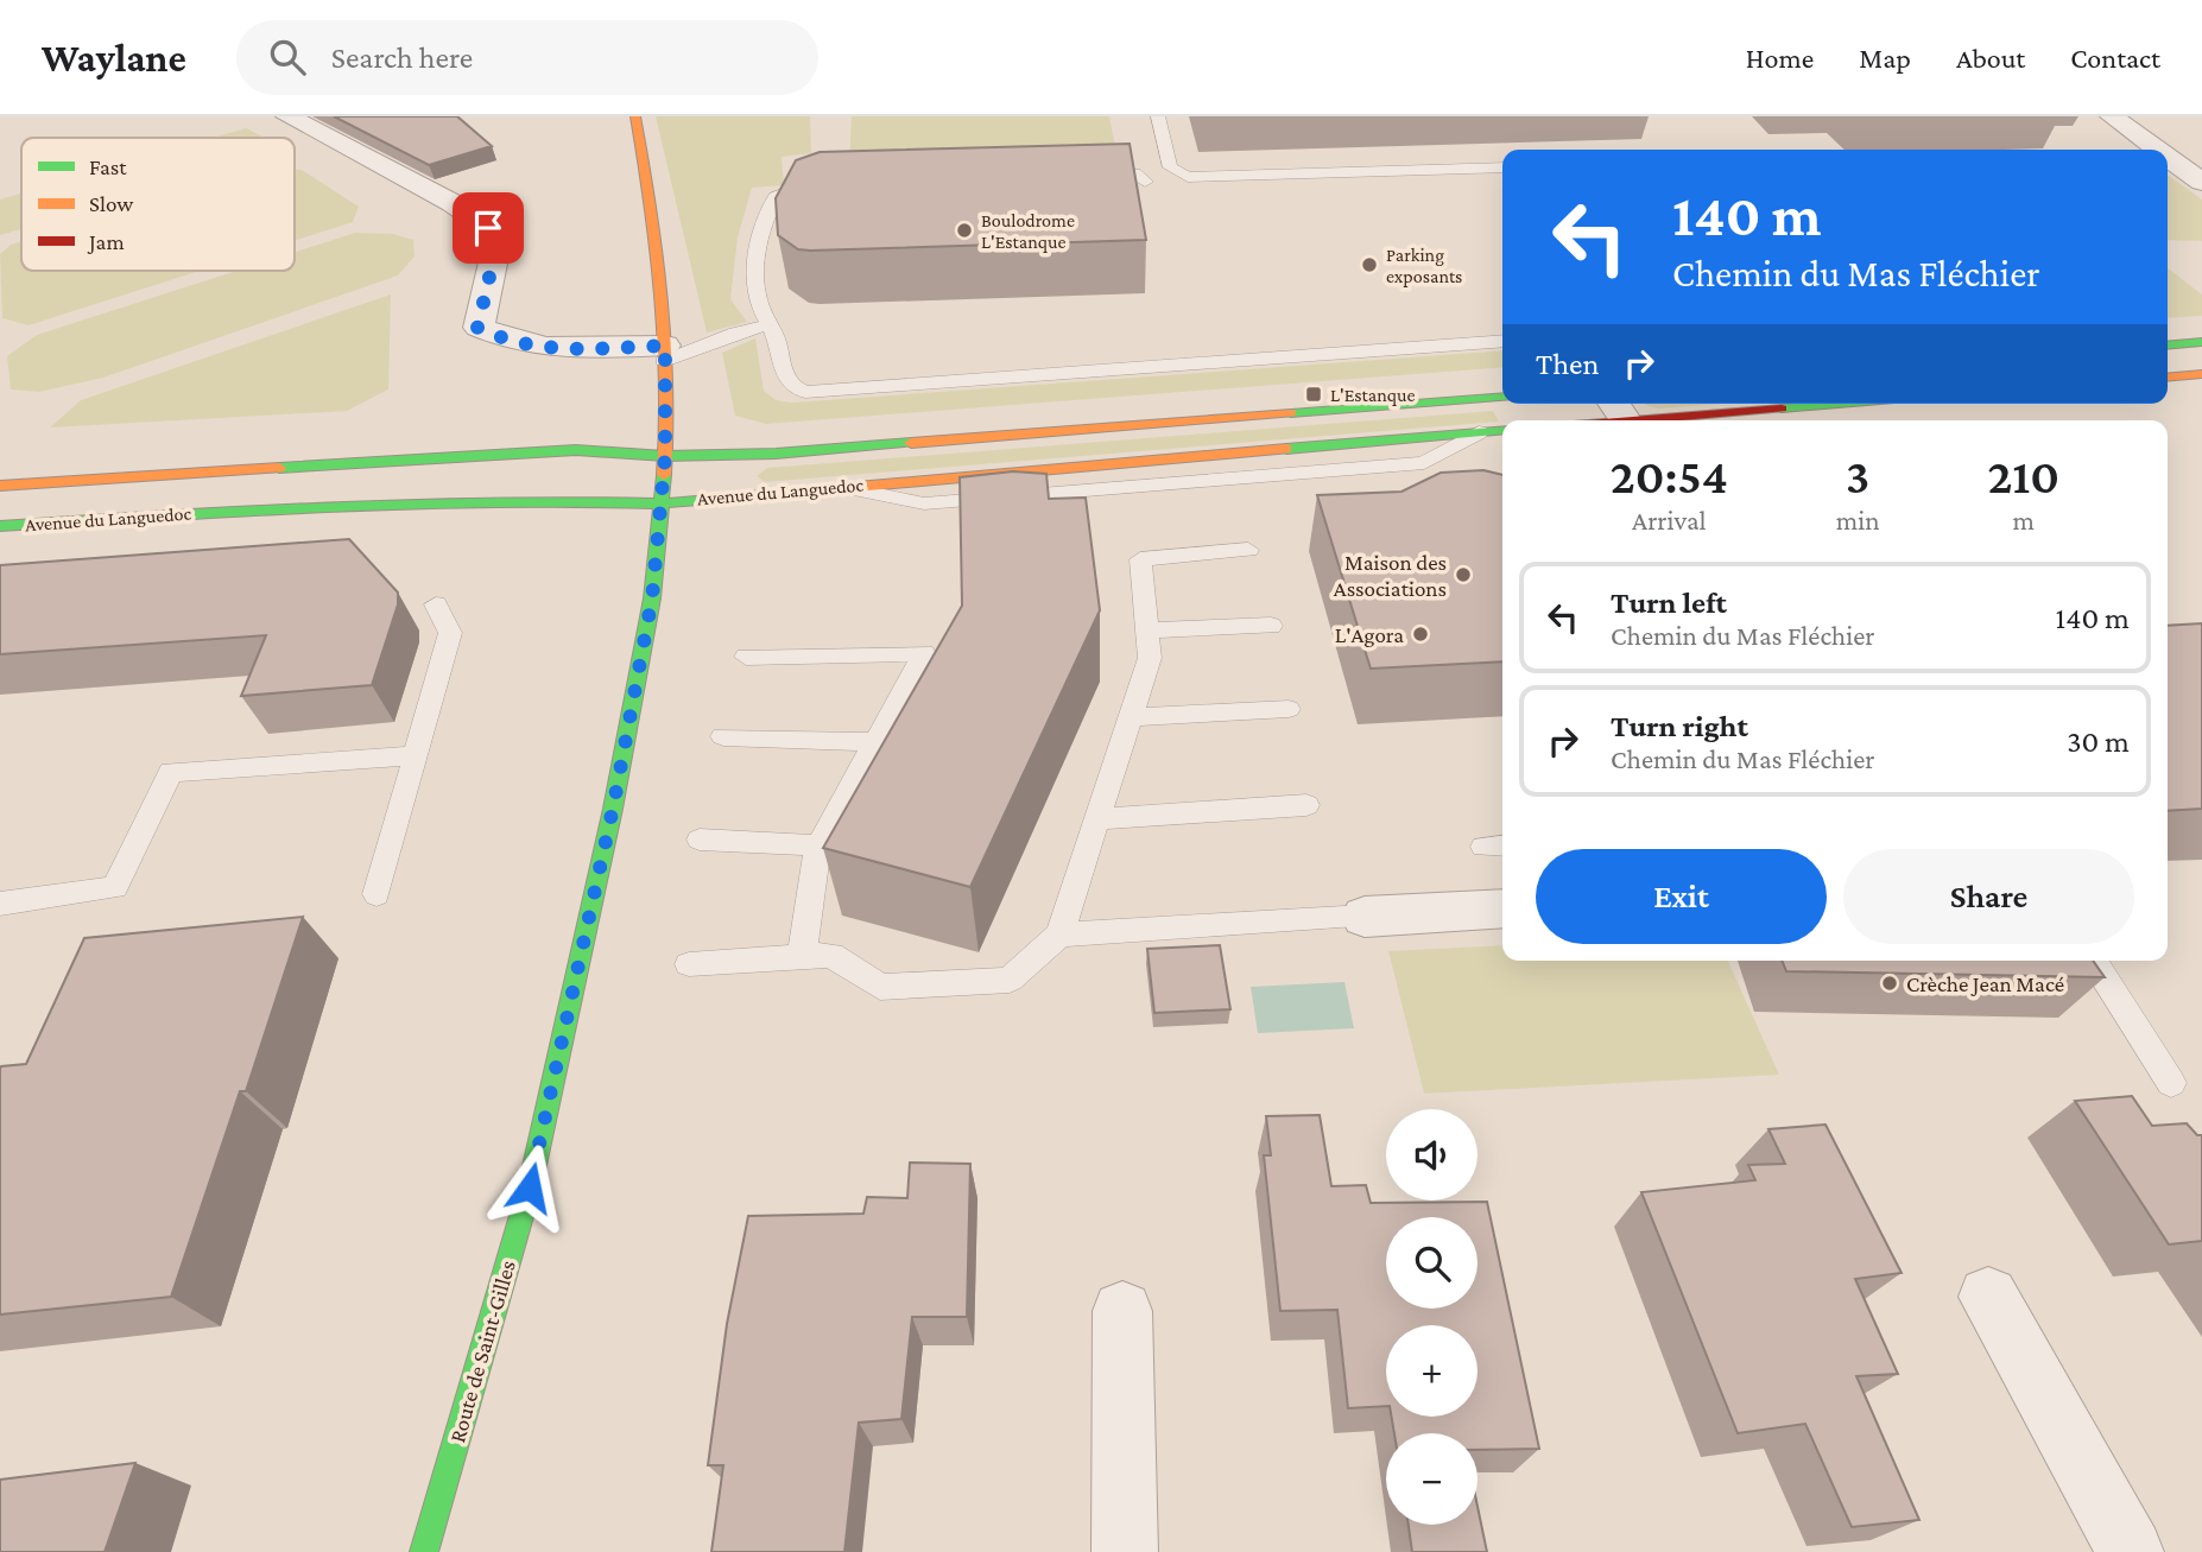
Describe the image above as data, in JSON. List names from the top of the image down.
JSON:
{
  "streets": {
    "street": ["Avenue du Languedoc", "Route de Saint-Gilles"]
  },
  "crossings": [
    ["Avenue du Languedoc", "Route de Saint-Gilles"]
  ],
  "places": {
    "other": [
      "Boulodrome L'Estanque",
      "Parking exposants",
      "Maison des Associations",
      "L'Agora",
      "Crèche Jean Macé"
    ],
    "transit": ["L'Estanque"]
  },
  "legend": ["Fast", "Slow", "Jam"],
  "page": {
    "header": "Waylane",
    "search": "Search here",
    "nav": [
      "Home",
      "Map",
      "About",
      "Contact"
    ],
    "turn": ["140 m", "Chemin du Mas Fléchier"],
    "then": "Then",
    "eta": [
      "20:54",
      "Arrival",
      "3",
      "min",
      "210",
      "m"
    ],
    "list": [
      {
        "name": "Turn left",
        "note": "Chemin du Mas Fléchier",
        "value": "140 m"
      },
      {
        "name": "Turn right",
        "note": "Chemin du Mas Fléchier",
        "value": "30 m"
      }
    ],
    "buttons": ["Exit", "Share"],
    "map_buttons": ["+", "−"]
  }
}
